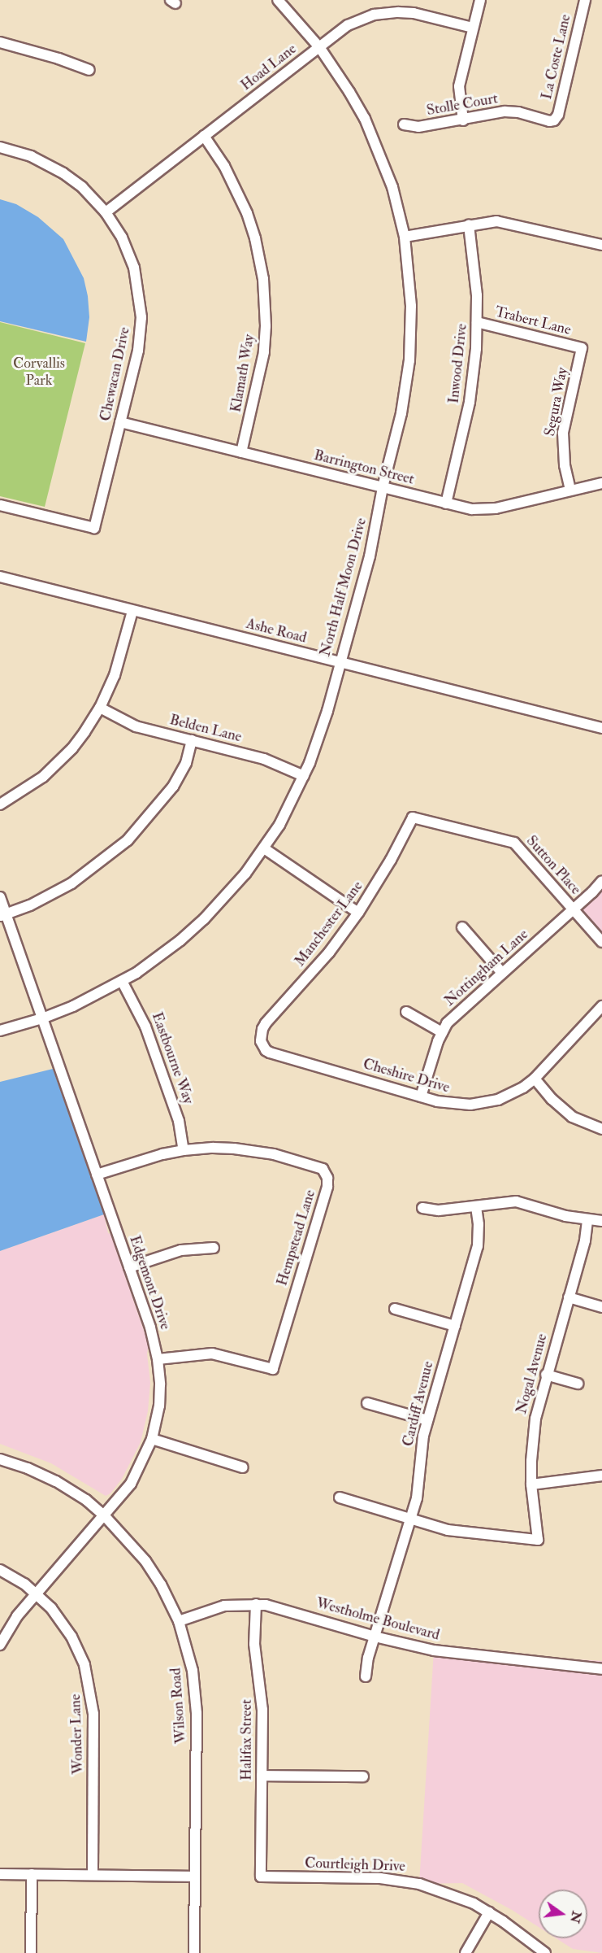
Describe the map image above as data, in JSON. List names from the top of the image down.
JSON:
{
  "streets": {
    "street": [
      "La Coste Lane",
      "Hoad Lane",
      "Stolle Court",
      "Trabert Lane",
      "Inwood Drive",
      "Klamath Way",
      "Chewacan Drive",
      "Segura Way",
      "Barrington Street",
      "North Half Moon Drive",
      "Ashe Road",
      "Belden Lane",
      "Sutton Place",
      "Manchester Lane",
      "Nottingham Lane",
      "Eastbourne Way",
      "Cheshire Drive",
      "Hempstead Lane",
      "Edgemont Drive",
      "Nogal Avenue",
      "Cardiff Avenue",
      "Westholme Boulevard",
      "Wilson Road",
      "Wonder Lane",
      "Halifax Street",
      "Courtleigh Drive"
    ]
  },
  "crossings": [
    ["La Coste Lane", "Stolle Court"],
    ["Hoad Lane", "Klamath Way"],
    ["Hoad Lane", "Chewacan Drive"],
    ["Hoad Lane", "North Half Moon Drive"],
    ["Trabert Lane", "Inwood Drive"],
    ["Trabert Lane", "Segura Way"],
    ["Inwood Drive", "Barrington Street"],
    ["Klamath Way", "Barrington Street"],
    ["Chewacan Drive", "Barrington Street"],
    ["Segura Way", "Barrington Street"],
    ["Barrington Street", "North Half Moon Drive"],
    ["North Half Moon Drive", "Ashe Road"],
    ["North Half Moon Drive", "Belden Lane"],
    ["North Half Moon Drive", "Eastbourne Way"],
    ["North Half Moon Drive", "Edgemont Drive"],
    ["Sutton Place", "Manchester Lane"],
    ["Sutton Place", "Nottingham Lane"],
    ["Manchester Lane", "Cheshire Drive"],
    ["Nottingham Lane", "Cheshire Drive"],
    ["Eastbourne Way", "Hempstead Lane"],
    ["Hempstead Lane", "Edgemont Drive"],
    ["Edgemont Drive", "Wilson Road"],
    ["Edgemont Drive", "Wonder Lane"],
    ["Nogal Avenue", "Cardiff Avenue"],
    ["Cardiff Avenue", "Westholme Boulevard"],
    ["Westholme Boulevard", "Wilson Road"],
    ["Westholme Boulevard", "Halifax Street"],
    ["Halifax Street", "Courtleigh Drive"]
  ],
  "parks": ["Corvallis Park"],
  "north": "right"
}
